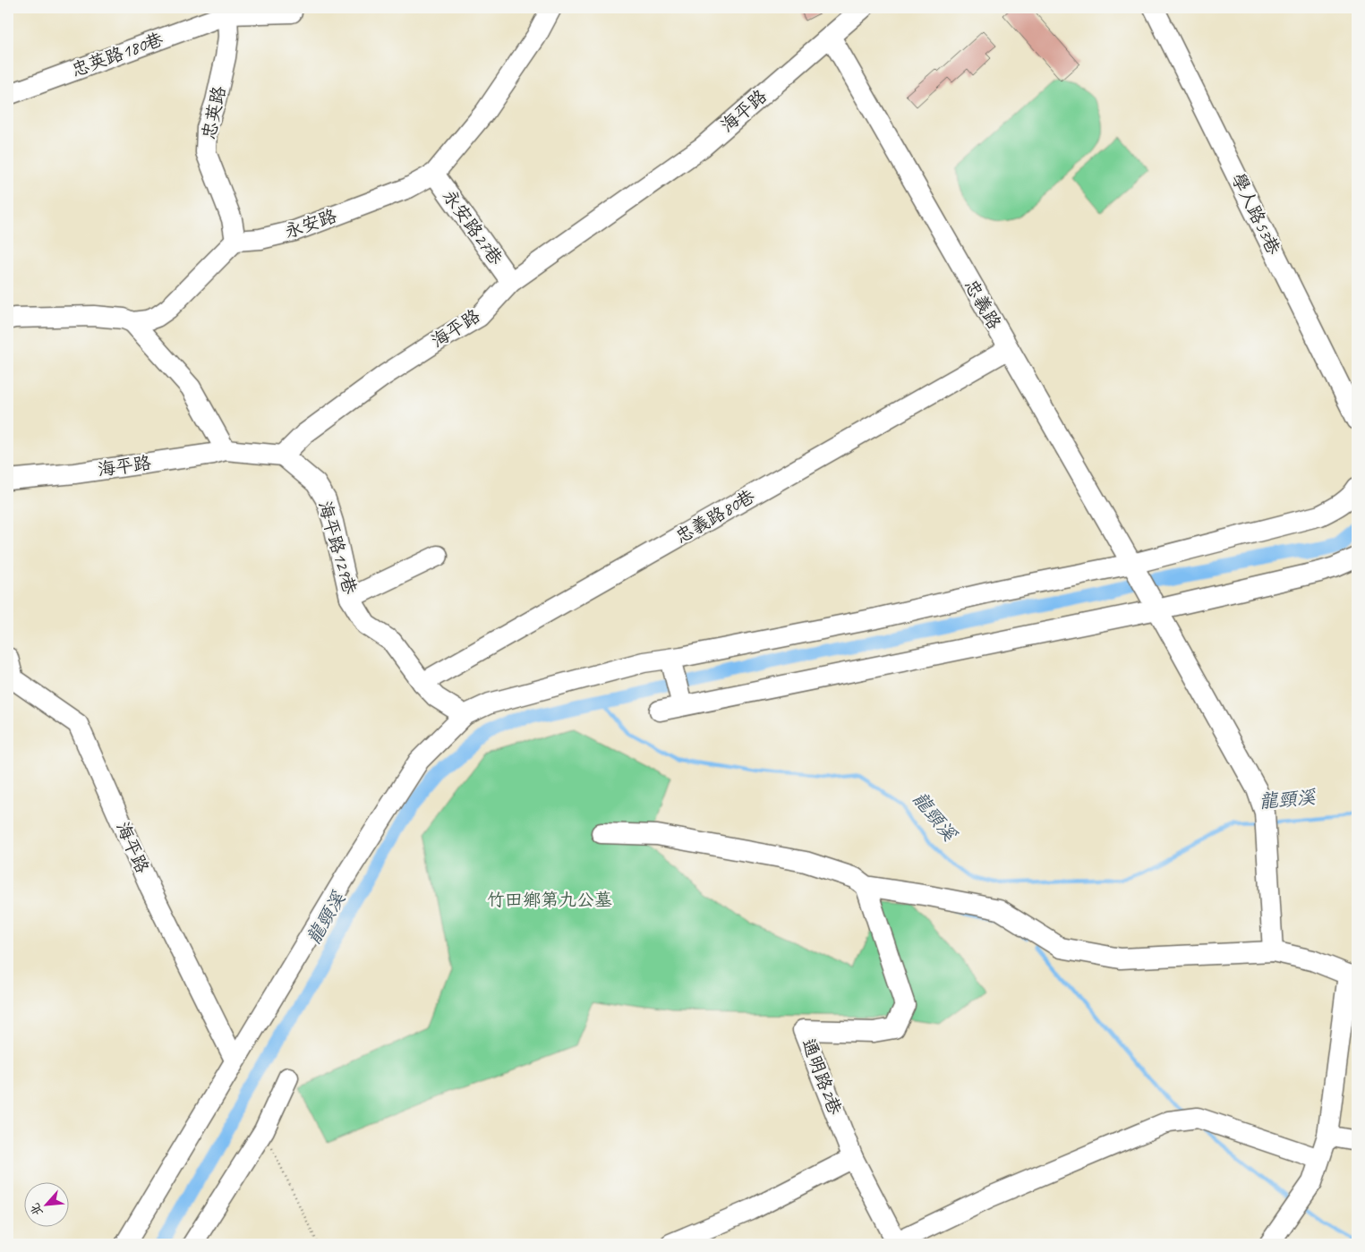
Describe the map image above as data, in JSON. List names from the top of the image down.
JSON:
{
  "streets": {
    "street": [
      "忠英路180巷",
      "海平路",
      "忠英路",
      "學人路53巷",
      "永安路",
      "永安路27巷",
      "忠義路",
      "忠義路80巷",
      "海平路129巷",
      "通明路2巷"
    ]
  },
  "crossings": [
    ["忠英路180巷", "忠英路"],
    ["海平路", "永安路27巷"],
    ["海平路", "忠義路"],
    ["海平路", "海平路129巷"],
    ["忠英路", "永安路"],
    ["永安路", "永安路27巷"],
    ["忠義路", "忠義路80巷"],
    ["忠義路80巷", "海平路129巷"]
  ],
  "water": ["龍頸溪"],
  "parks": ["竹田鄉第九公墓"],
  "north": "bottom left"
}
